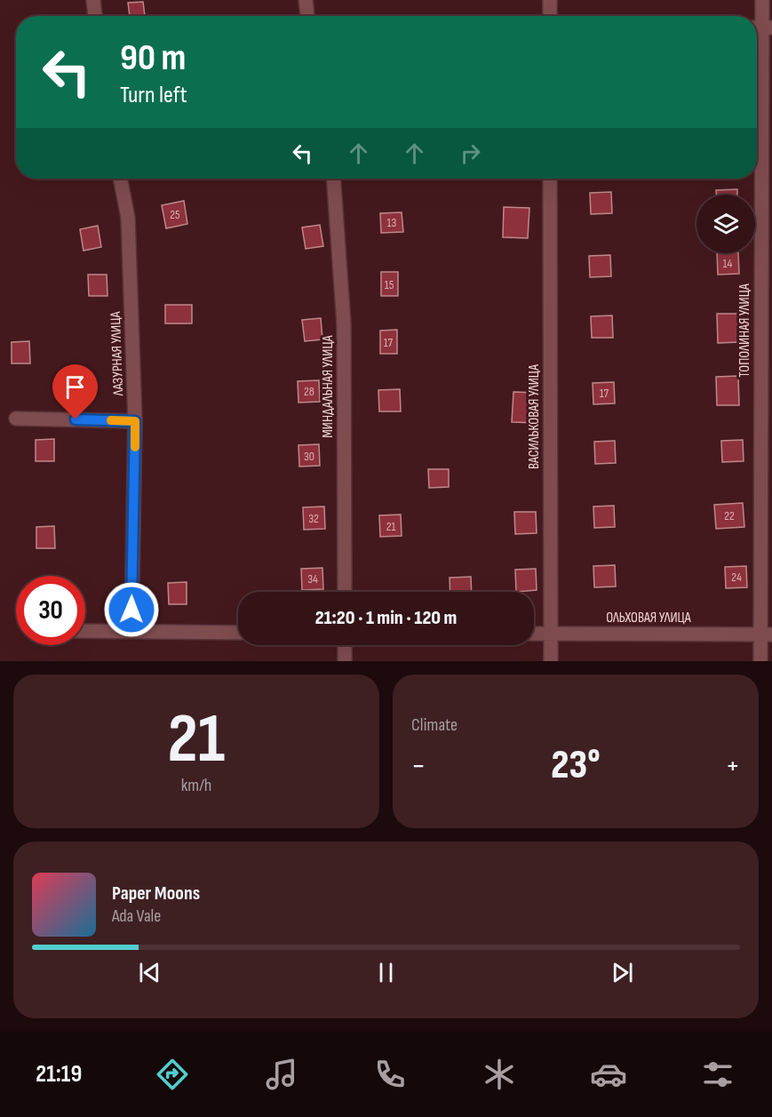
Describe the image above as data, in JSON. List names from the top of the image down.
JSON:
{
  "streets": {
    "street": [
      "ТОПОЛИНАЯ УЛИЦА",
      "ЛАЗУРНАЯ УЛИЦА",
      "МИНДАЛЬНАЯ УЛИЦА",
      "ВАСИЛЬКОВАЯ УЛИЦА",
      "ОЛЬХОВАЯ УЛИЦА"
    ]
  },
  "crossings": [
    ["ТОПОЛИНАЯ УЛИЦА", "ОЛЬХОВАЯ УЛИЦА"],
    ["ВАСИЛЬКОВАЯ УЛИЦА", "ОЛЬХОВАЯ УЛИЦА"]
  ],
  "house_numbers": [
    "25",
    "13",
    "14",
    "15",
    "17",
    "28",
    "17",
    "30",
    "22",
    "32",
    "21",
    "24",
    "34"
  ],
  "page": {
    "turn": ["90 m", "Turn left"],
    "limit": "30",
    "trip": "21:20 · 1 min · 120 m",
    "tile": [
      ["21", "km/h"],
      "Climate"
    ],
    "heat": ["−", "23°", "+"],
    "song": ["Paper Moons", "Ada Vale"],
    "tabs": "21:19"
  }
}
